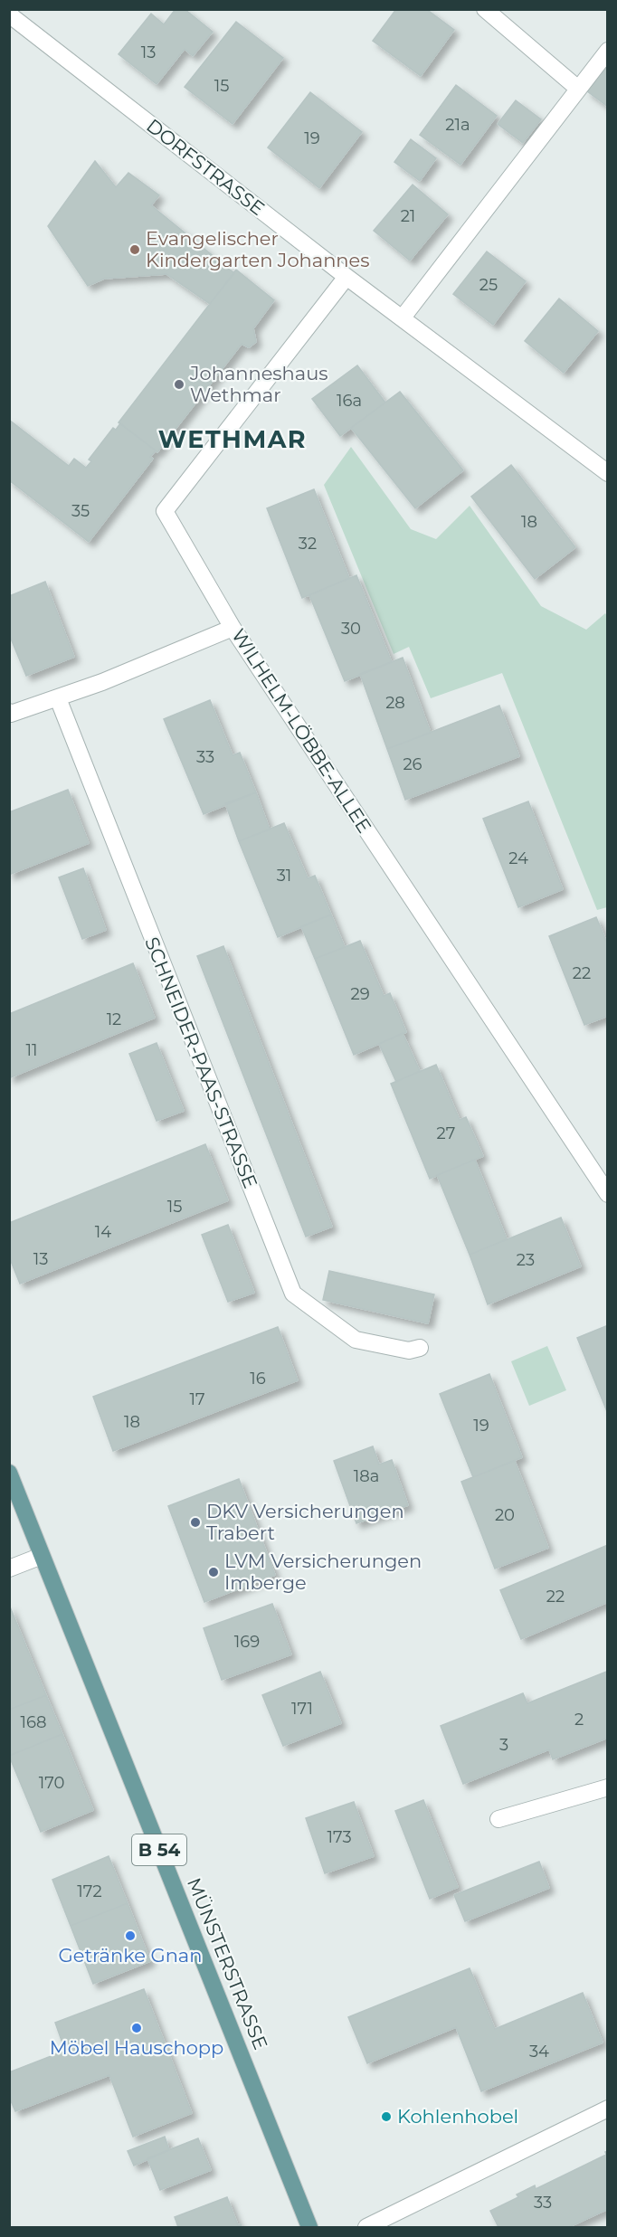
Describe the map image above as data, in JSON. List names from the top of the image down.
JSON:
{
  "streets": {
    "main road": ["B 54", "MÜNSTERSTRASSE"],
    "street": ["DORFSTRASSE", "WILHELM-LÖBBE-ALLEE", "SCHNEIDER-PAAS-STRASSE"]
  },
  "crossings": [
    ["DORFSTRASSE", "WILHELM-LÖBBE-ALLEE"]
  ],
  "districts": ["WETHMAR"],
  "places": [
    "Evangelischer Kindergarten Johannes",
    "Johanneshaus Wethmar",
    "DKV Versicherungen Trabert",
    "LVM Versicherungen Imberge",
    "Getränke Gnan",
    "Möbel Hauschopp",
    "Kohlenhobel"
  ],
  "house_numbers": [
    "13",
    "15",
    "21a",
    "19",
    "21",
    "25",
    "16a",
    "35",
    "18",
    "32",
    "30",
    "28",
    "33",
    "26",
    "24",
    "31",
    "22",
    "29",
    "12",
    "11",
    "27",
    "15",
    "14",
    "13",
    "23",
    "16",
    "17",
    "18",
    "19",
    "18a",
    "20",
    "22",
    "169",
    "171",
    "2",
    "168",
    "3",
    "170",
    "173",
    "172",
    "34",
    "33"
  ]
}
